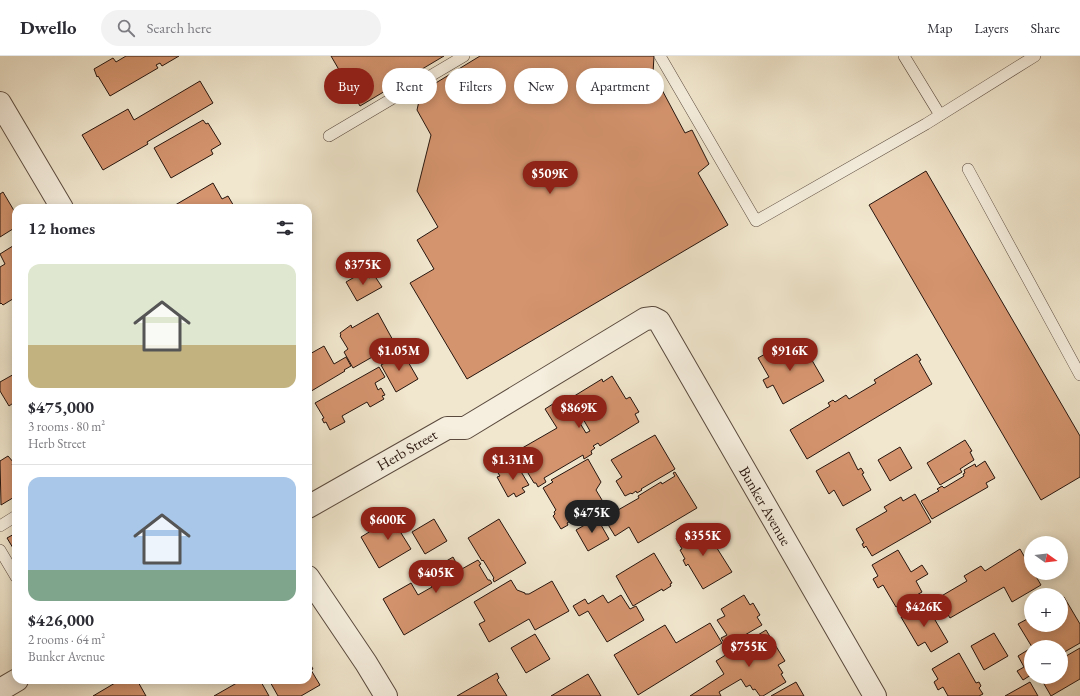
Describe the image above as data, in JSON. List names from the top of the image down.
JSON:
{
  "streets": {
    "street": ["Herb Street", "Bunker Avenue"]
  },
  "crossings": [
    ["Herb Street", "Bunker Avenue"]
  ],
  "north": "right",
  "page": {
    "header": "Dwello",
    "search": "Search here",
    "nav": ["Map", "Layers", "Share"],
    "chip": [
      "Buy",
      "Rent",
      "Filters",
      "New",
      "Apartment"
    ],
    "price": [
      "$509K",
      "$375K",
      "$1.05M",
      "$916K",
      "$869K",
      "$1.31M",
      "$475K",
      "$600K",
      "$355K",
      "$405K",
      "$426K",
      "$755K"
    ],
    "heading": "12 homes",
    "list": [
      {
        "name": "$475,000",
        "note": "3 rooms · 80 m² · Herb Street"
      },
      {
        "name": "$426,000",
        "note": "2 rooms · 64 m² · Bunker Avenue"
      }
    ],
    "map_buttons": ["+", "−"]
  }
}
